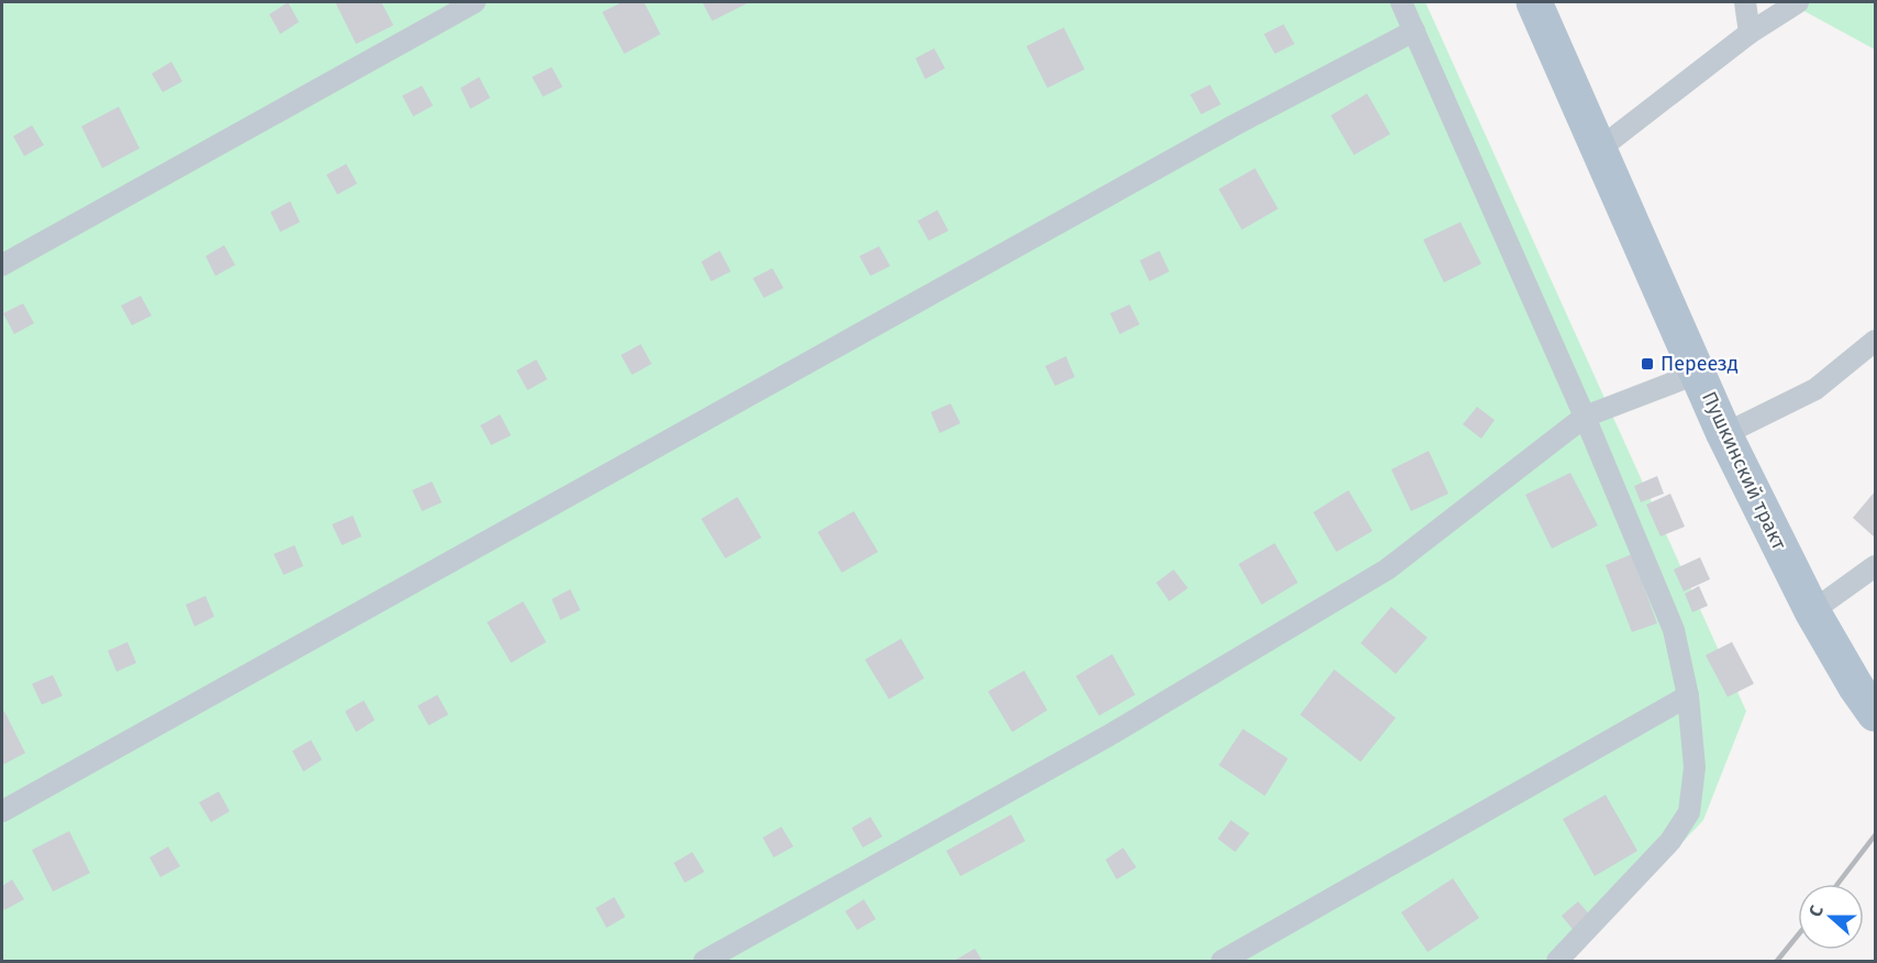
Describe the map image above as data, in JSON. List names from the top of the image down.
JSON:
{
  "streets": {
    "main road": ["Пушкинский тракт"]
  },
  "places": {
    "transit": ["Переезд"]
  },
  "north": "left"
}
